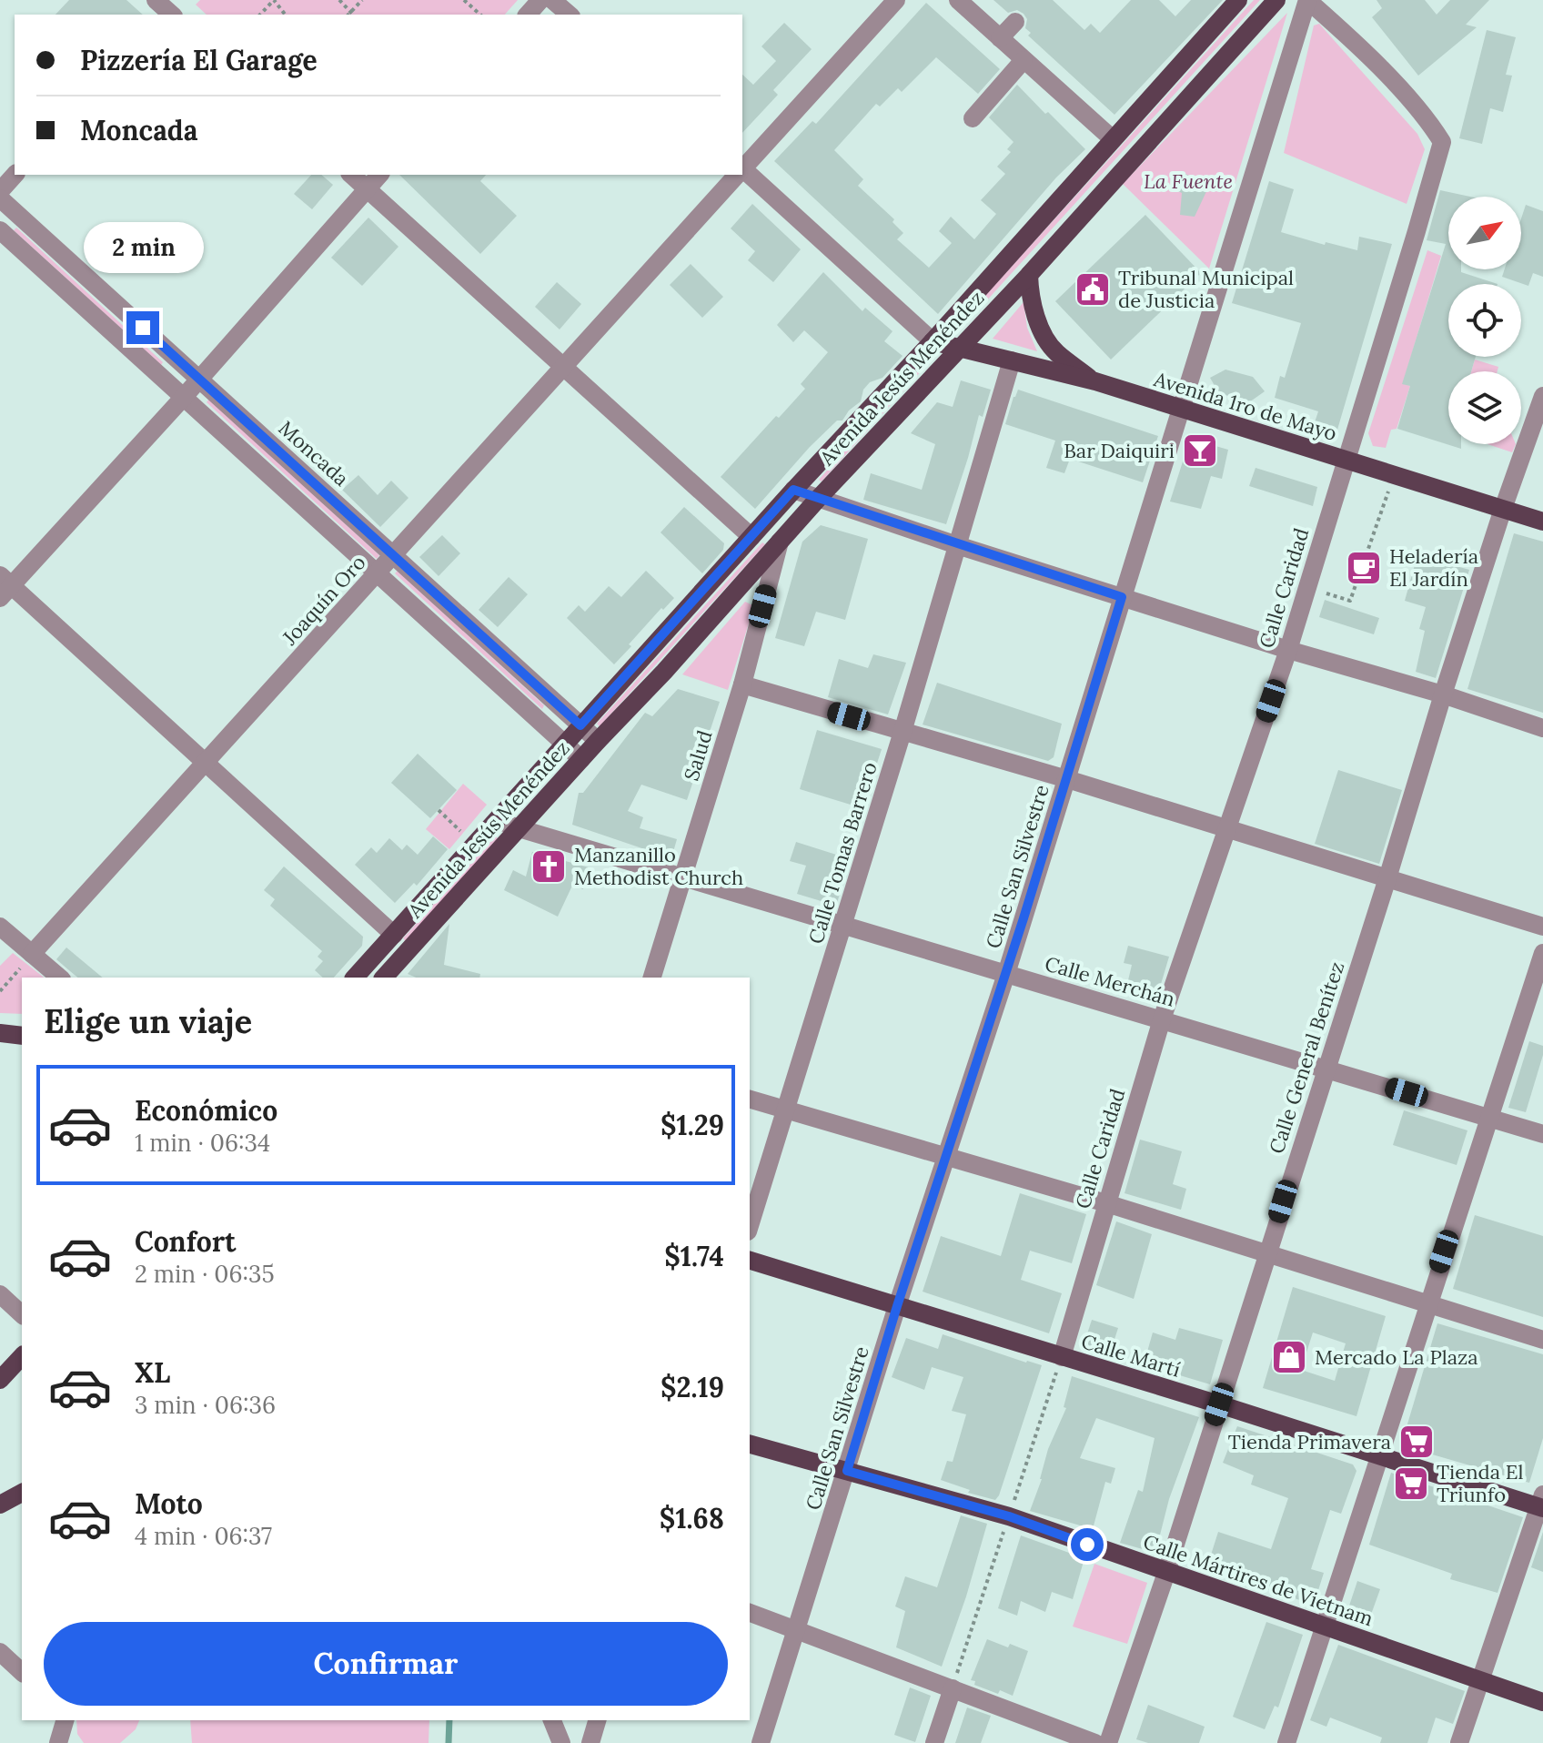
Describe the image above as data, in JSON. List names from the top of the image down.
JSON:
{
  "streets": {
    "main road": [
      "Avenida Jesús Menéndez",
      "Avenida 1ro de Mayo",
      "Calle Martí",
      "Calle Mártires de Vietnam"
    ],
    "street": [
      "Moncada",
      "Calle Caridad",
      "Joaquín Oro",
      "Salud",
      "Calle Tomas Barrero",
      "Calle San Silvestre",
      "Calle Merchán",
      "Calle General Benítez"
    ]
  },
  "crossings": [
    ["Avenida Jesús Menéndez", "Avenida 1ro de Mayo"],
    ["Avenida Jesús Menéndez", "Moncada"],
    ["Avenida Jesús Menéndez", "Salud"],
    ["Avenida Jesús Menéndez", "Calle Merchán"],
    ["Avenida 1ro de Mayo", "Calle Caridad"],
    ["Avenida 1ro de Mayo", "Calle Tomas Barrero"],
    ["Avenida 1ro de Mayo", "Calle San Silvestre"],
    ["Avenida 1ro de Mayo", "Calle General Benítez"],
    ["Moncada", "Joaquín Oro"],
    ["Calle Caridad", "Calle San Silvestre"],
    ["Calle Caridad", "Calle Merchán"],
    ["Calle Caridad", "Calle Martí"],
    ["Salud", "Calle Merchán"],
    ["Calle Tomas Barrero", "Calle Merchán"],
    ["Calle San Silvestre", "Calle Merchán"],
    ["Calle San Silvestre", "Calle Martí"],
    ["Calle San Silvestre", "Calle Mártires de Vietnam"],
    ["Calle Merchán", "Calle General Benítez"],
    ["Calle General Benítez", "Calle Martí"],
    ["Calle General Benítez", "Calle Mártires de Vietnam"]
  ],
  "parks": ["La Fuente"],
  "places": {
    "public building": ["Tribunal Municipal de Justicia"],
    "bar": ["Bar Daiquiri"],
    "cafe": ["Heladería El Jardín"],
    "church": ["Manzanillo Methodist Church"],
    "shop": ["Mercado La Plaza"],
    "supermarket": ["Tienda Primavera", "Tienda El Triunfo"]
  },
  "north": "top right",
  "page": {
    "banner": ["Pizzería El Garage", "Moncada"],
    "bubble": "2 min",
    "heading": "Elige un viaje",
    "list": [
      {
        "name": "Económico",
        "note": "1 min · 06:34",
        "value": "$1.29"
      },
      {
        "name": "Confort",
        "note": "2 min · 06:35",
        "value": "$1.74"
      },
      {
        "name": "XL",
        "note": "3 min · 06:36",
        "value": "$2.19"
      },
      {
        "name": "Moto",
        "note": "4 min · 06:37",
        "value": "$1.68"
      }
    ],
    "buttons": "Confirmar"
  }
}
